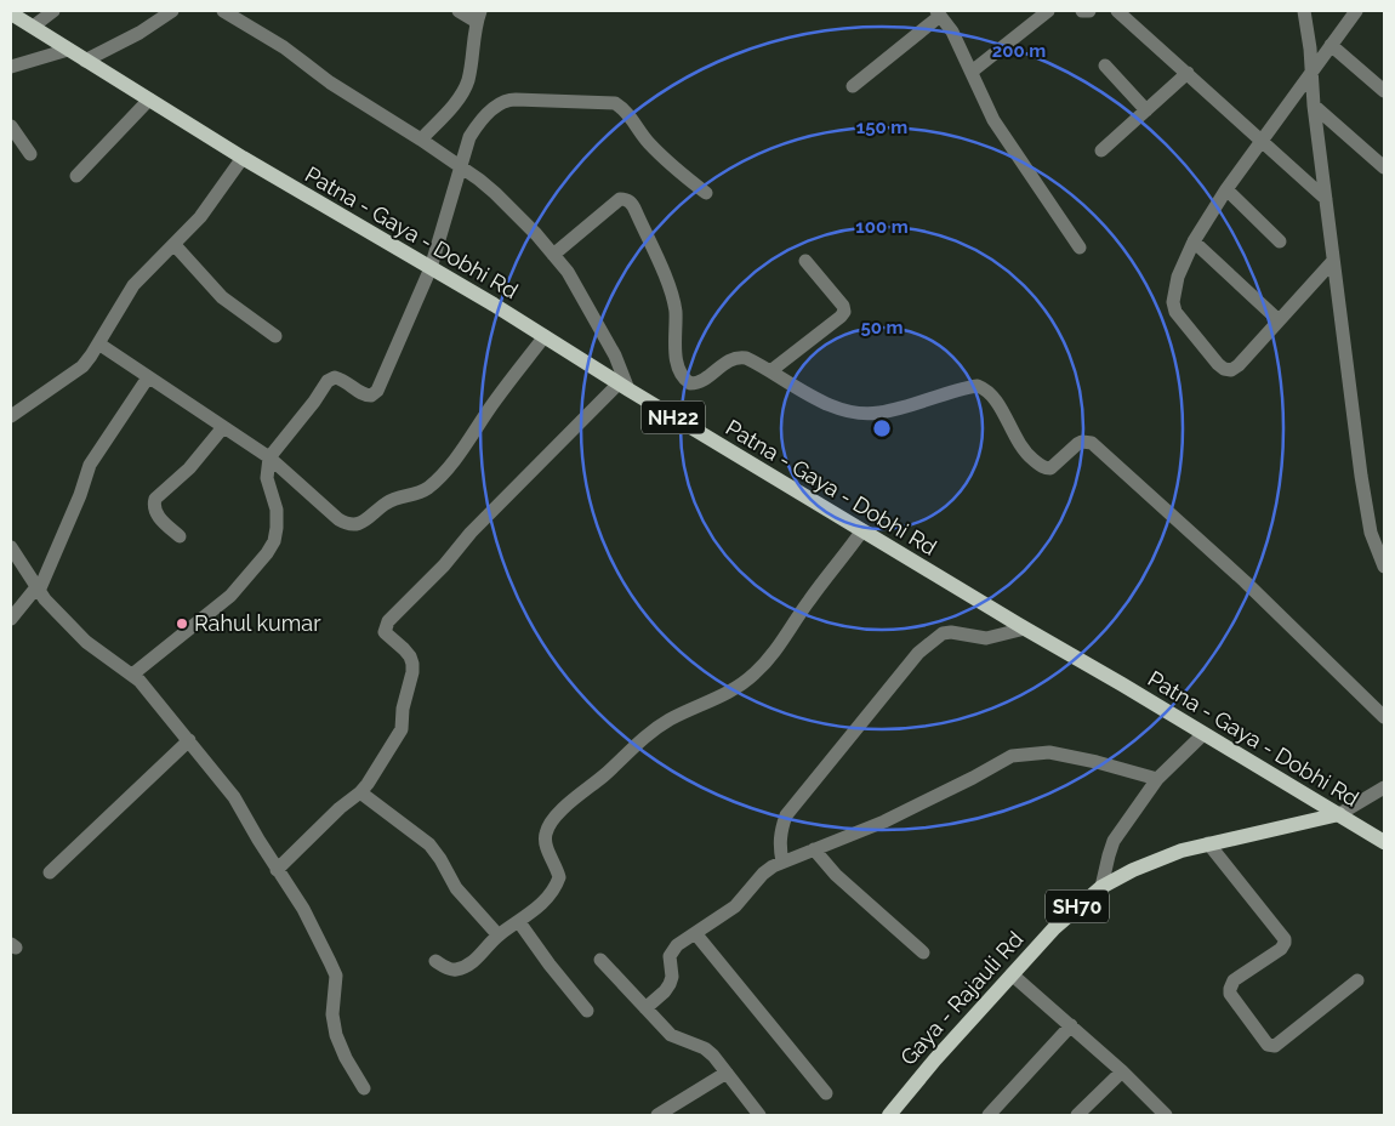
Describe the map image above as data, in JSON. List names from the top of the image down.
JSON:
{
  "streets": {
    "main road": [
      "Patna - Gaya - Dobhi Rd",
      "NH22",
      "SH70",
      "Gaya - Rajauli Rd"
    ]
  },
  "crossings": [
    ["Patna - Gaya - Dobhi Rd", "Gaya - Rajauli Rd"]
  ],
  "places": ["Rahul kumar"],
  "rings": [
    "200 m",
    "150 m",
    "100 m",
    "50 m"
  ]
}
